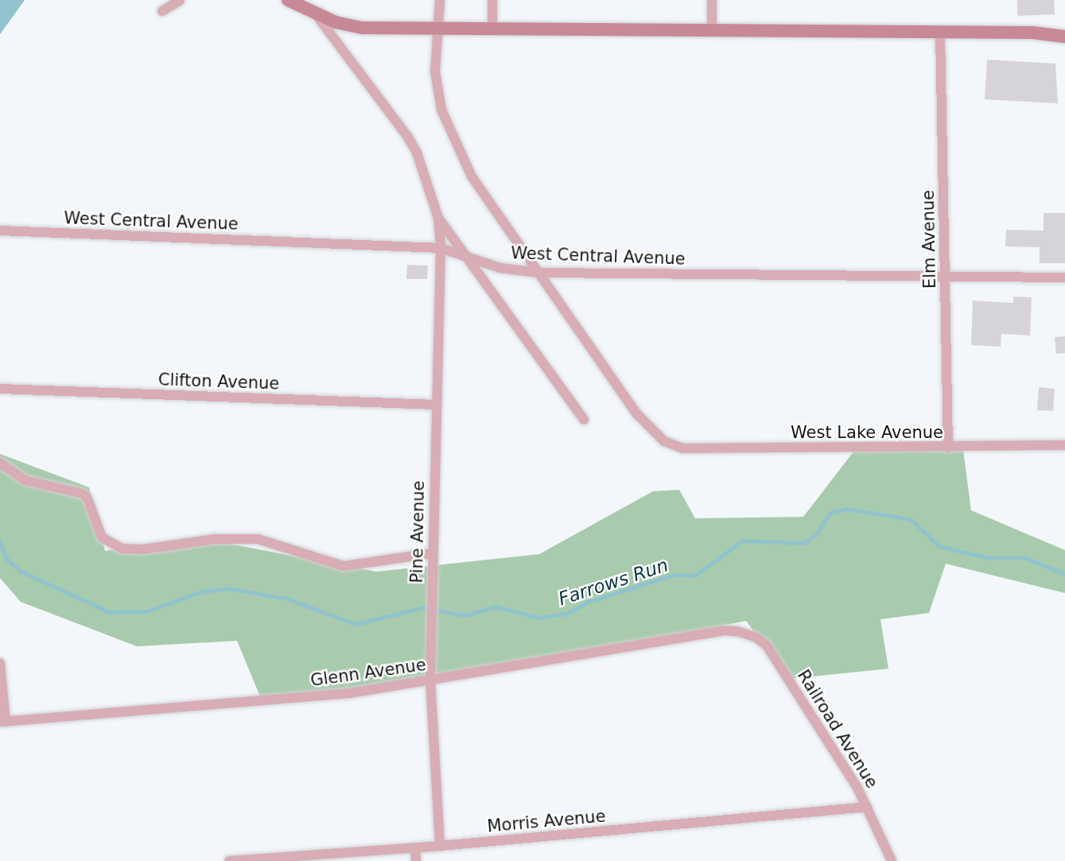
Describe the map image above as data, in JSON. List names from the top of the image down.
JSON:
{
  "streets": {
    "street": [
      "West Central Avenue",
      "Elm Avenue",
      "Clifton Avenue",
      "West Lake Avenue",
      "Pine Avenue",
      "Glenn Avenue",
      "Railroad Avenue",
      "Morris Avenue"
    ]
  },
  "crossings": [
    ["West Central Avenue", "Elm Avenue"],
    ["West Central Avenue", "West Lake Avenue"],
    ["West Central Avenue", "Pine Avenue"],
    ["Elm Avenue", "West Lake Avenue"],
    ["Clifton Avenue", "Pine Avenue"],
    ["Pine Avenue", "Glenn Avenue"],
    ["Pine Avenue", "Morris Avenue"],
    ["Glenn Avenue", "Railroad Avenue"],
    ["Railroad Avenue", "Morris Avenue"]
  ],
  "water": ["Farrows Run"]
}
